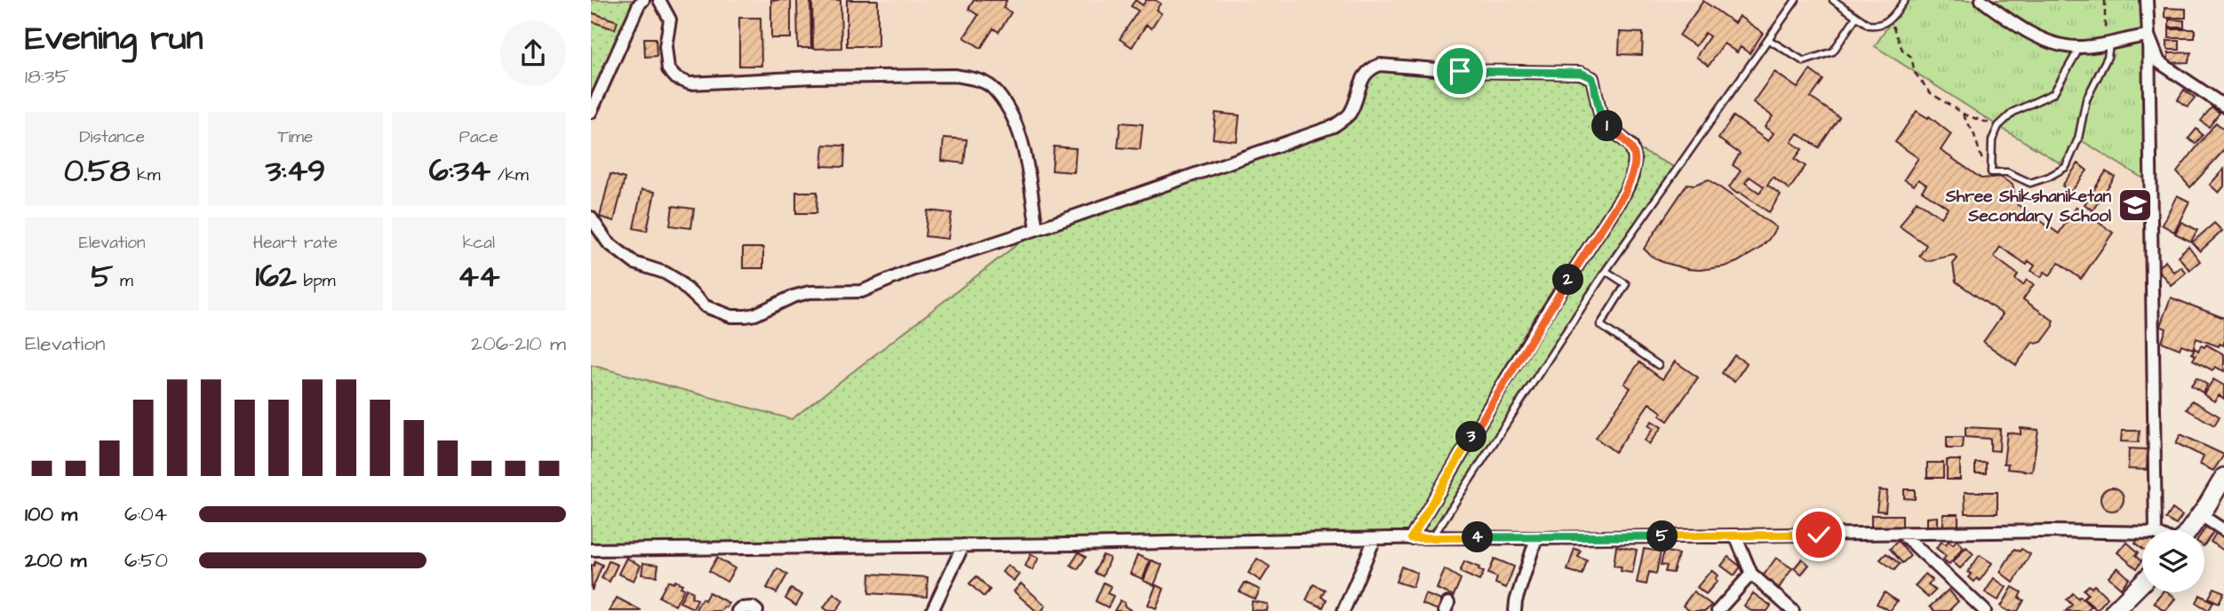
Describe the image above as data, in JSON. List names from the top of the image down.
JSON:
{
  "places": {
    "school or university": ["Shree Shikshaniketan Secondary School"]
  },
  "page": {
    "heading": ["Evening run", "18:35"],
    "stats": [
      ["Distance", "0.58 km"],
      ["Time", "3:49"],
      ["Pace", "6:34 /km"],
      ["Elevation", "5 m"],
      ["Heart rate", "162 bpm"],
      ["kcal", "44"]
    ],
    "pins": [
      "1",
      "2",
      "3",
      "5",
      "4"
    ],
    "chart": ["Elevation", "206–210 m"],
    "list": [
      {
        "name": "100 m",
        "note": "6:04"
      },
      {
        "name": "200 m",
        "note": "6:50"
      }
    ]
  }
}
